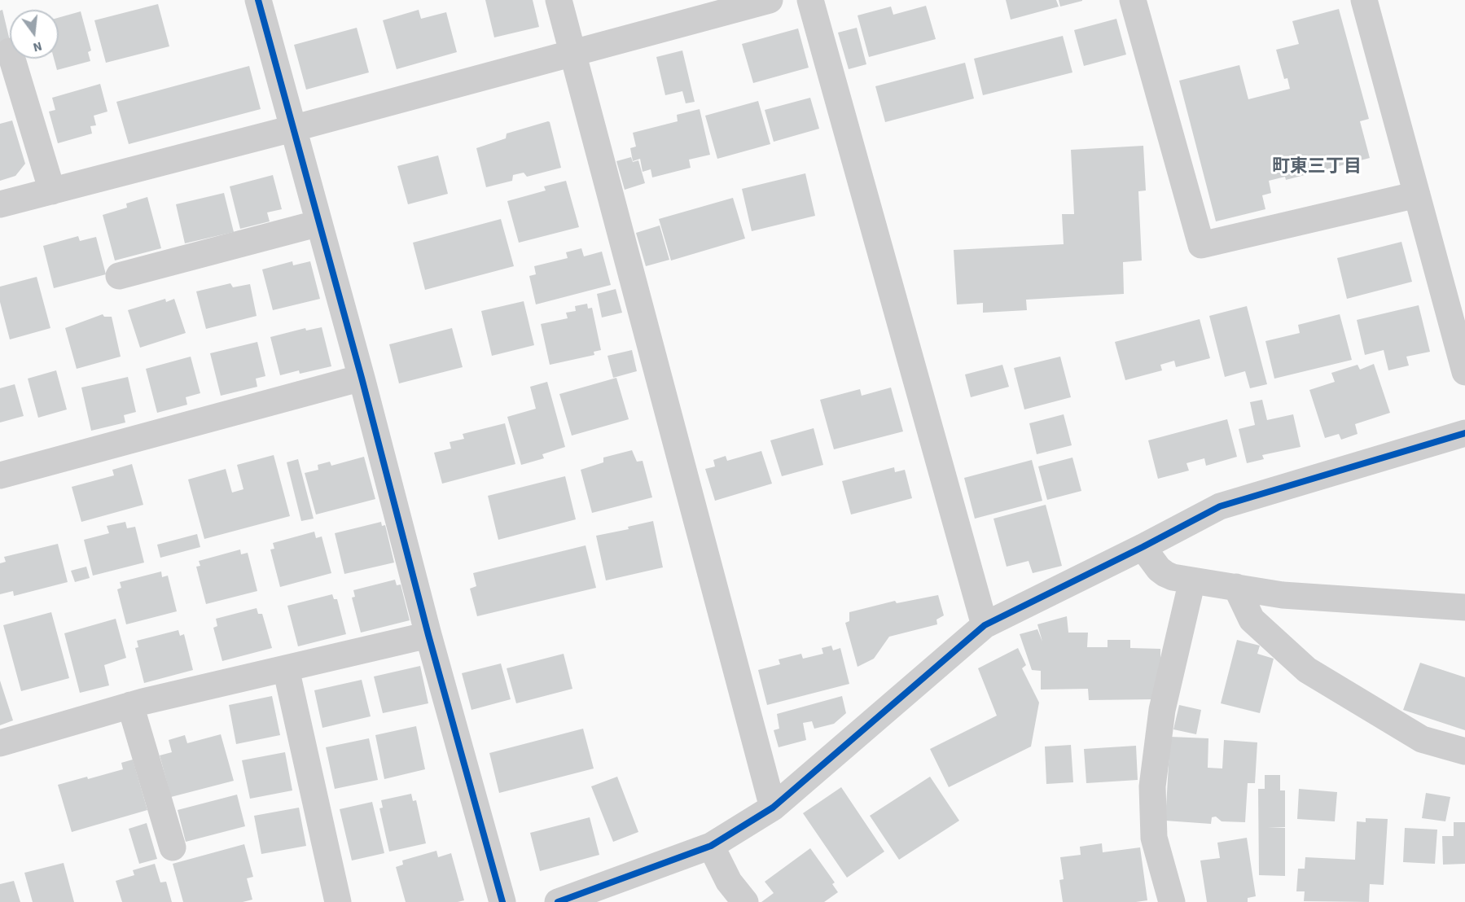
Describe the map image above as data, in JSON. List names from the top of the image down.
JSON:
{
  "districts": ["町東三丁目"],
  "north": "bottom"
}
